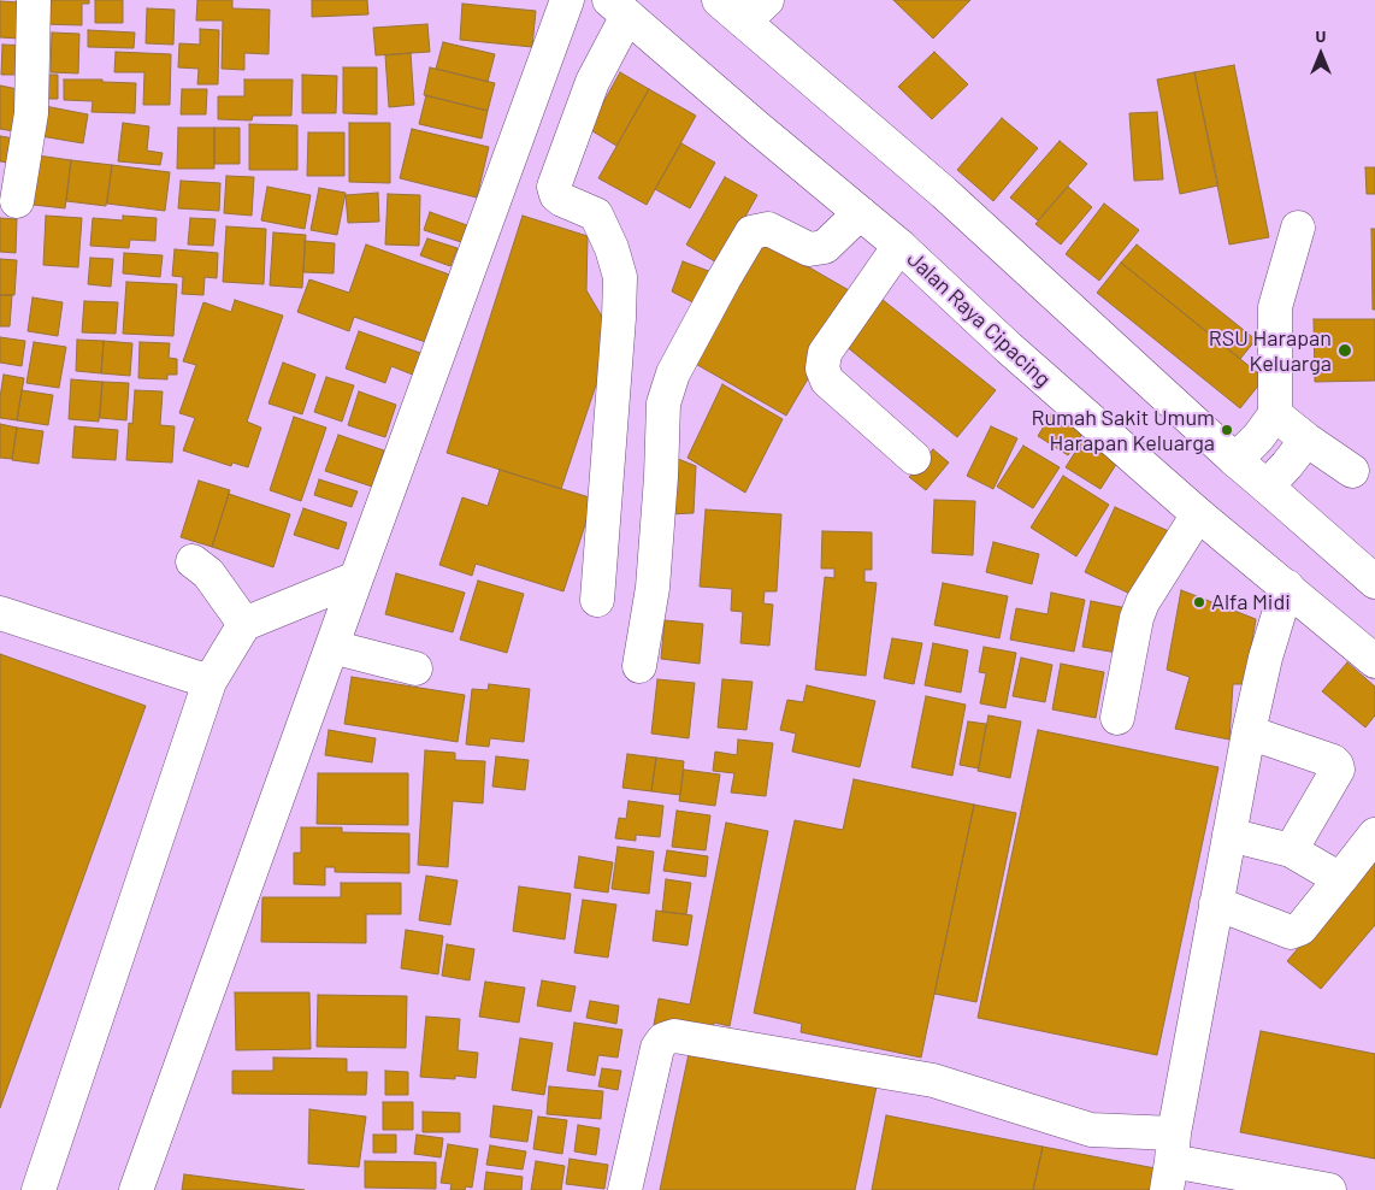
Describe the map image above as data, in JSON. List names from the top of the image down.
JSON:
{
  "streets": {
    "main road": ["Jalan Raya Cipacing"]
  },
  "places": ["RSU Harapan Keluarga", "Rumah Sakit Umum Harapan Keluarga", "Alfa Midi"],
  "north": "top"
}
